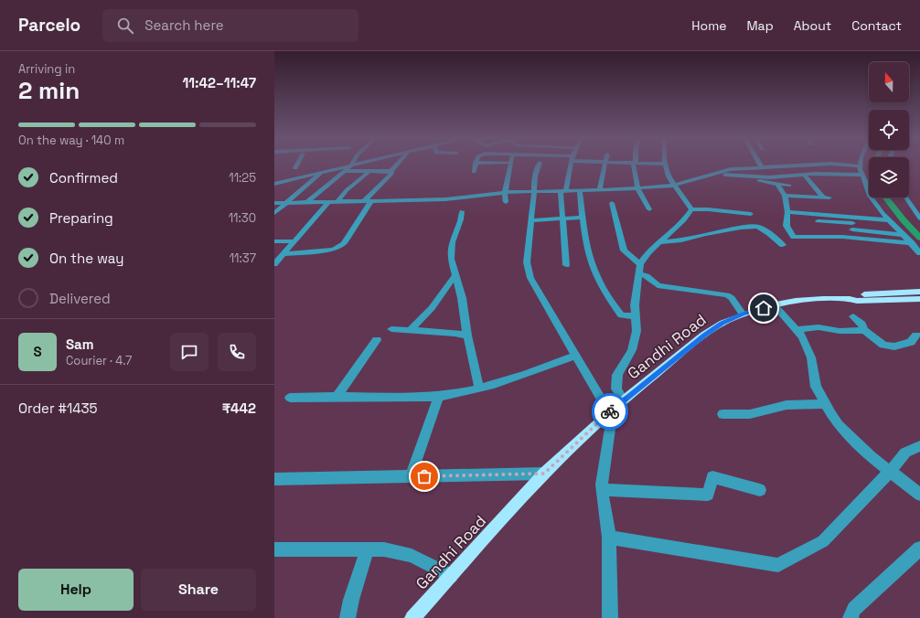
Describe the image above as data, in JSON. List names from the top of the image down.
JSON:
{
  "streets": {
    "main road": ["Gandhi Road"]
  },
  "north": "top",
  "page": {
    "header": "Parcelo",
    "search": "Search here",
    "nav": [
      "Home",
      "Map",
      "About",
      "Contact"
    ],
    "heading": ["2 min", "Arriving in", "11:42–11:47"],
    "panel": [
      "Sam",
      "Courier · 4.7",
      "Order #1435",
      "₹442"
    ],
    "bar": "On the way · 140 m",
    "list": [
      ["Confirmed", "11:25"],
      ["Preparing", "11:30"],
      ["On the way", "11:37"],
      "Delivered"
    ],
    "round": "S",
    "buttons": ["Help", "Share"]
  }
}
